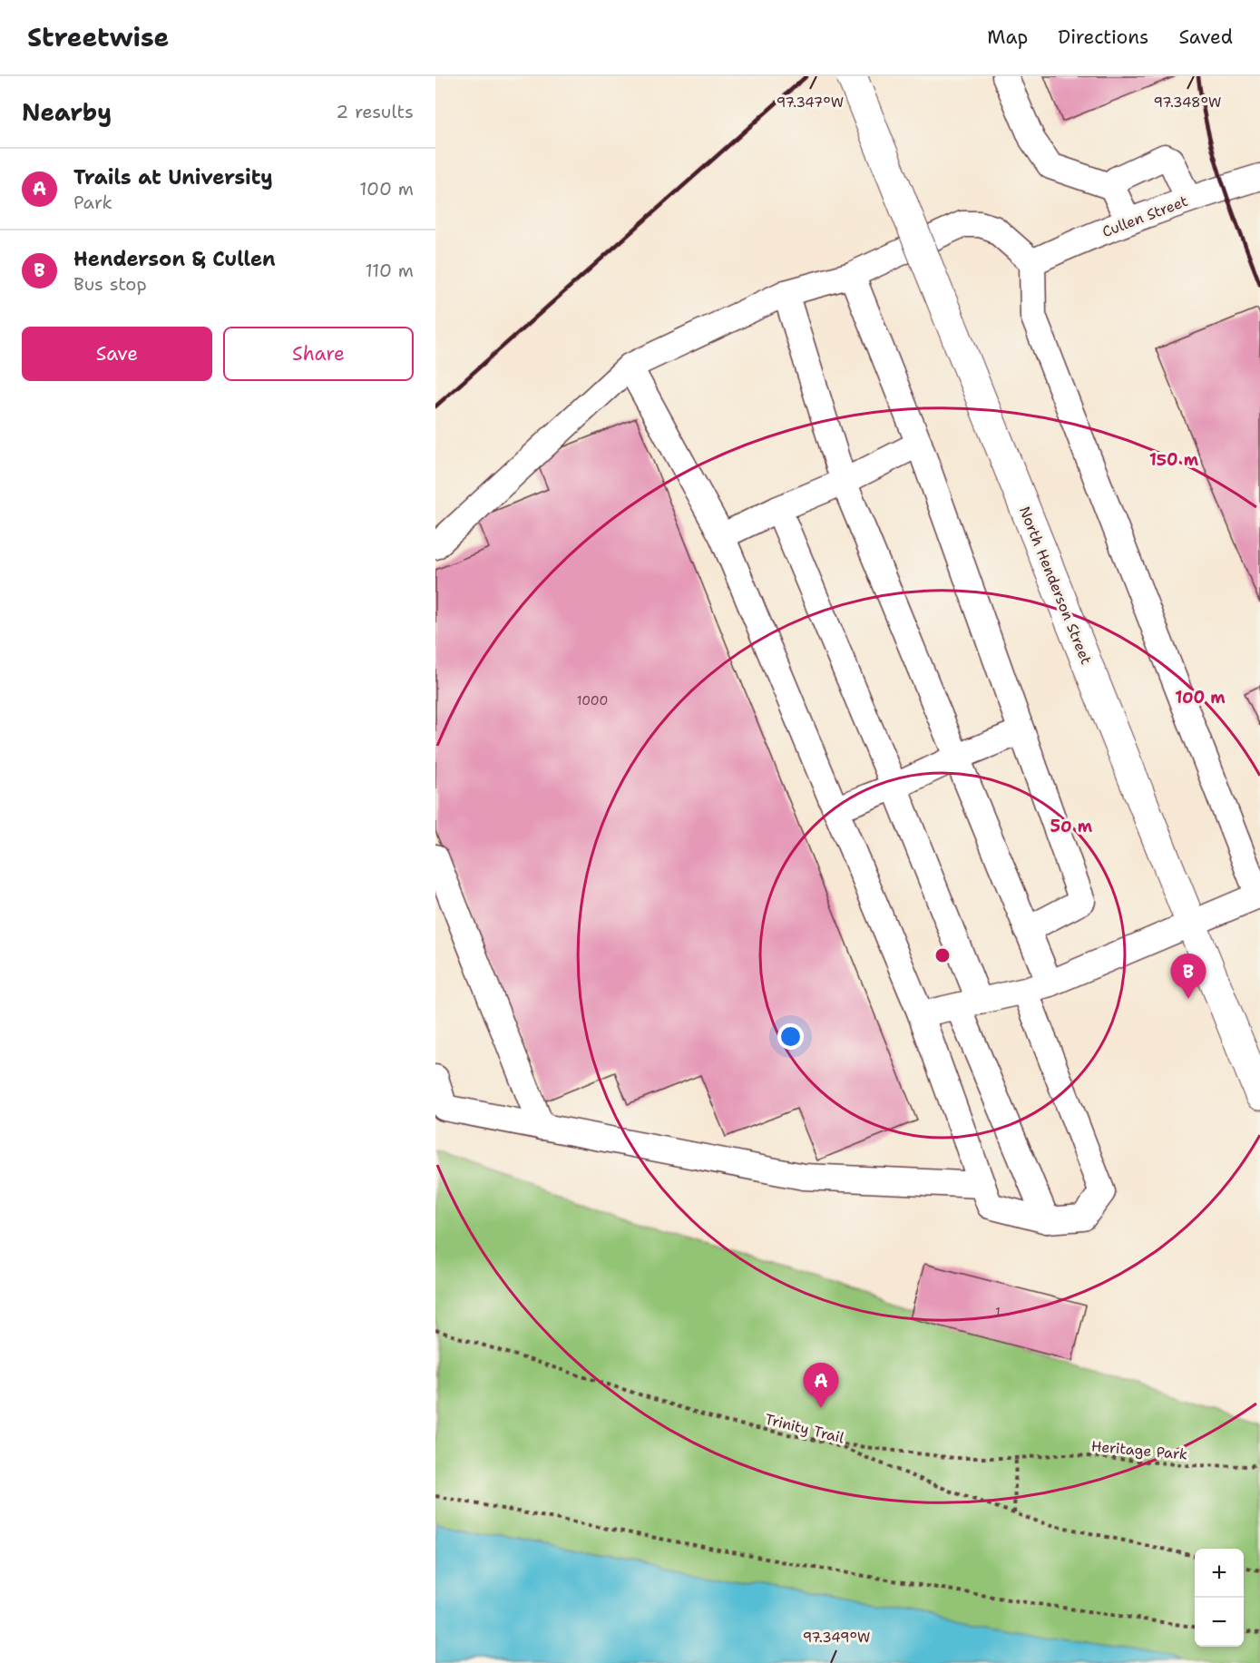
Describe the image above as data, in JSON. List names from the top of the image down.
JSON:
{
  "streets": {
    "main road": ["North Henderson Street"],
    "street": ["Cullen Street"],
    "path": ["Trinity Trail", "Heritage Park"]
  },
  "crossings": [
    ["Trinity Trail", "Heritage Park"]
  ],
  "house_numbers": ["1000", "1"],
  "page": {
    "header": "Streetwise",
    "nav": ["Map", "Directions", "Saved"],
    "heading": ["Nearby", "2 results"],
    "list": [
      {
        "mark": "A",
        "name": "Trails at University",
        "note": "Park",
        "value": "100 m"
      },
      {
        "mark": "B",
        "name": "Henderson & Cullen",
        "note": "Bus stop",
        "value": "110 m"
      }
    ],
    "buttons": ["Save", "Share"],
    "pins": ["B", "A"],
    "map_buttons": ["+", "−"]
  },
  "coordinates": ["97.347°W", "97.348°W", "97.349°W"],
  "rings": ["150 m", "100 m", "50 m"]
}
